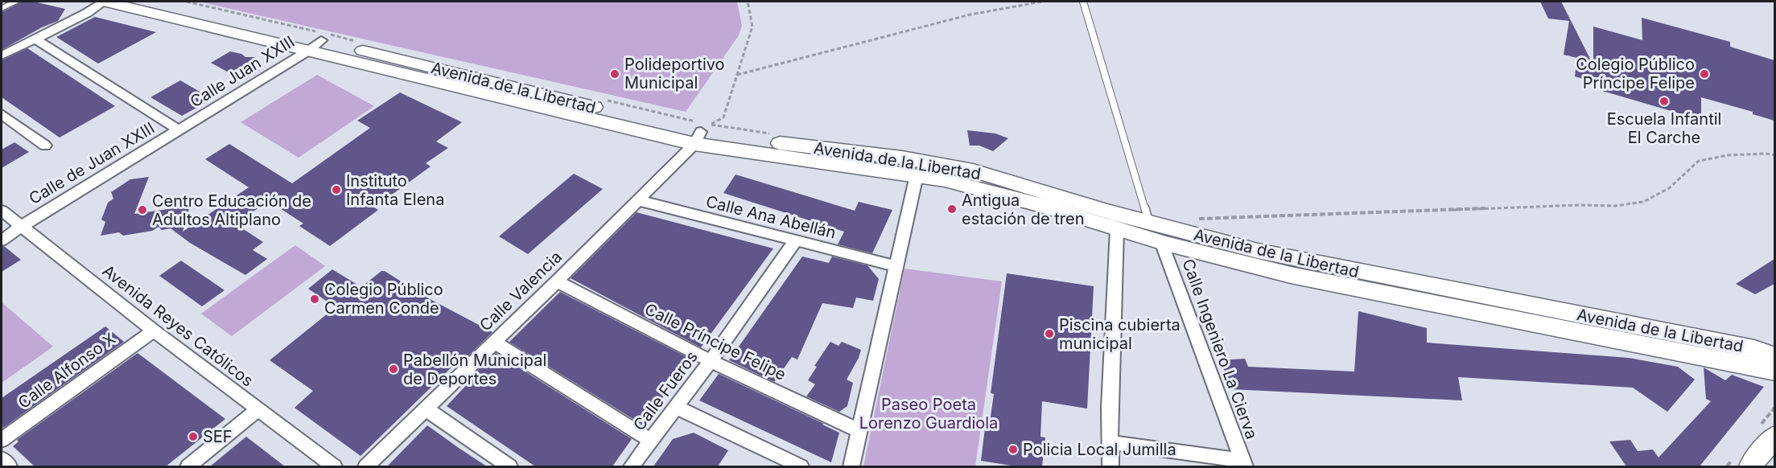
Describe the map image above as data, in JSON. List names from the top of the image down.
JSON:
{
  "streets": {
    "main road": ["Avenida de la Libertad"],
    "street": [
      "Calle Juan XXIII",
      "Calle de Juan XXIII",
      "Calle Ana Abellán",
      "Calle Valencia",
      "Avenida Reyes Católicos",
      "Calle Príncipe Felipe",
      "Calle Ingeniero La Cierva",
      "Calle Alfonso X",
      "Calle Fueros"
    ]
  },
  "crossings": [
    ["Calle Juan XXIII", "Calle de Juan XXIII"],
    ["Avenida de la Libertad", "Calle Valencia"],
    ["Calle de Juan XXIII", "Avenida Reyes Católicos"],
    ["Calle Ana Abellán", "Calle Valencia"],
    ["Calle Ana Abellán", "Calle Fueros"],
    ["Calle Valencia", "Calle Príncipe Felipe"],
    ["Avenida Reyes Católicos", "Calle Alfonso X"],
    ["Calle Príncipe Felipe", "Calle Fueros"]
  ],
  "parks": ["Paseo Poeta Lorenzo Guardiola"],
  "places": [
    "Polideportivo Municipal",
    "Colegio Público Príncipe Felipe",
    "Escuela Infantil El Carche",
    "Instituto Infanta Elena",
    "Antigua estación de tren",
    "Centro Educación de Adultos Altiplano",
    "Colegio Público Carmen Conde",
    "Piscina cubierta municipal",
    "Pabellón Municipal de Deportes",
    "SEF",
    "Policia Local Jumilla"
  ]
}
